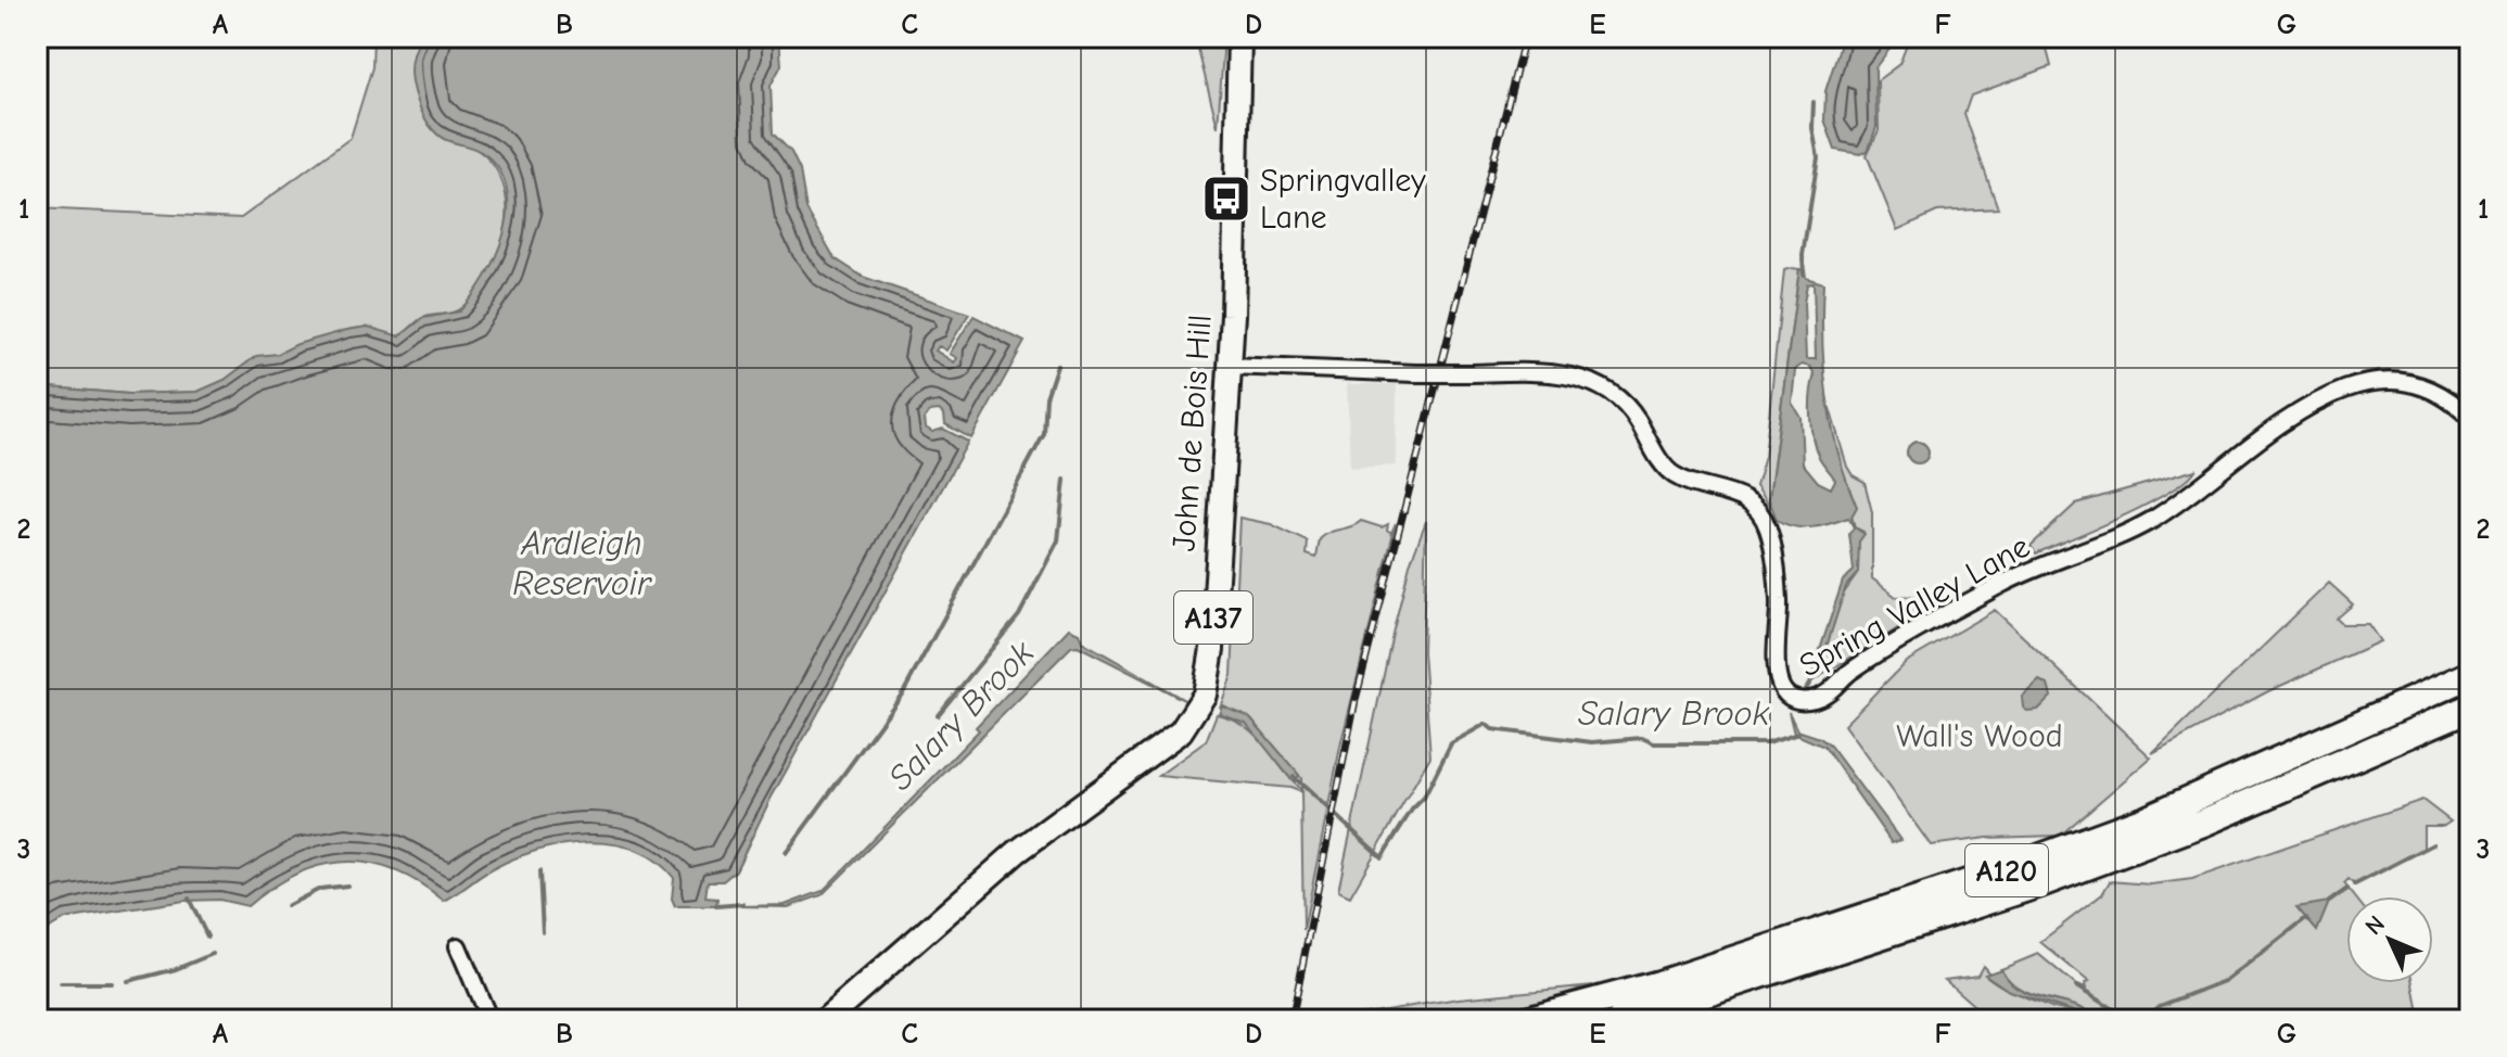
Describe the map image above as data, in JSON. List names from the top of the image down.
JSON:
{
  "streets": {
    "highway": ["A120"],
    "main road": ["John de Bois Hill", "A137"],
    "street": ["Spring Valley Lane"]
  },
  "crossings": [
    ["John de Bois Hill", "Spring Valley Lane"]
  ],
  "water": ["Ardleigh Reservoir", "Salary Brook"],
  "parks": ["Wall's Wood"],
  "places": {
    "bus stop": ["Springvalley Lane"]
  },
  "north": "top left",
  "grid": {
    "columns": [
      "A",
      "B",
      "C",
      "D",
      "E",
      "F",
      "G"
    ],
    "rows": ["1", "2", "3"]
  }
}
